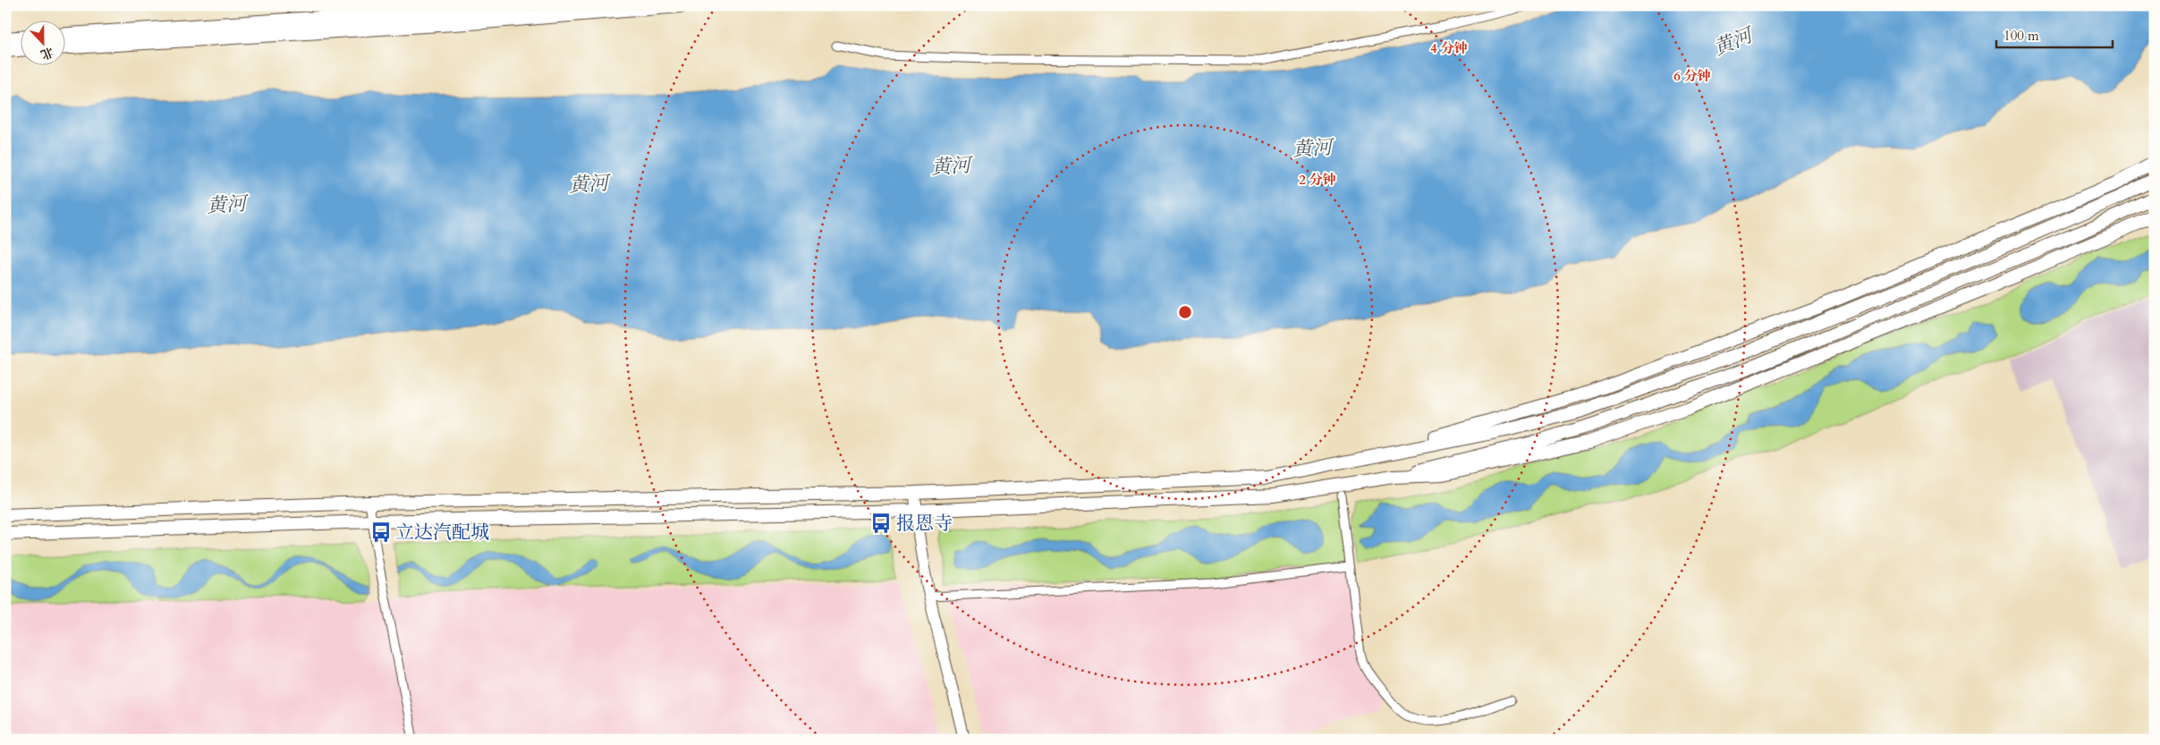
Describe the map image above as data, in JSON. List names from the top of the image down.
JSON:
{
  "water": ["黄河"],
  "places": {
    "bus stop": ["报恩寺", "立达汽配城"]
  },
  "scale_bar": "100 m",
  "north": "bottom",
  "rings": ["4 分钟", "6 分钟", "2 分钟"]
}
